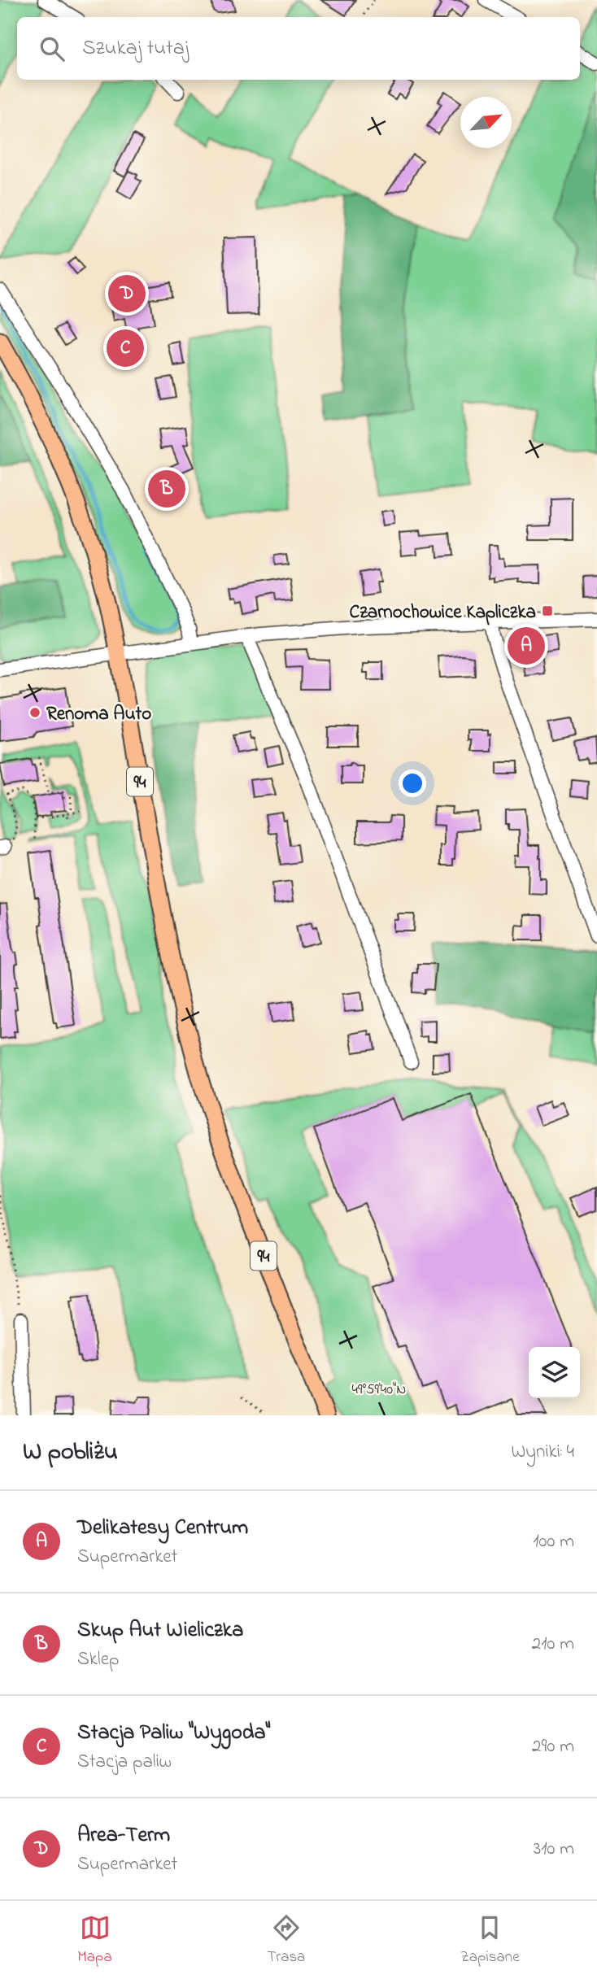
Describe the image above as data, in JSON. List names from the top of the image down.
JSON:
{
  "streets": {
    "main road": ["94"]
  },
  "places": {
    "transit": ["Czarnochowice Kapliczka"],
    "other": ["Renoma Auto"]
  },
  "north": "top right",
  "page": {
    "search": "Szukaj tutaj",
    "pins": [
      "D",
      "C",
      "B",
      "A"
    ],
    "heading": ["W pobliżu", "Wyniki: 4"],
    "list": [
      {
        "mark": "A",
        "name": "Delikatesy Centrum",
        "note": "Supermarket",
        "value": "100 m"
      },
      {
        "mark": "B",
        "name": "Skup Aut Wieliczka",
        "note": "Sklep",
        "value": "210 m"
      },
      {
        "mark": "C",
        "name": "Stacja Paliw \"Wygoda\"",
        "note": "Stacja paliw",
        "value": "290 m"
      },
      {
        "mark": "D",
        "name": "Area-Term",
        "note": "Supermarket",
        "value": "310 m"
      }
    ],
    "nav": ["Mapa", "Trasa", "Zapisane"]
  },
  "coordinates": ["49°59'40\"N"]
}
